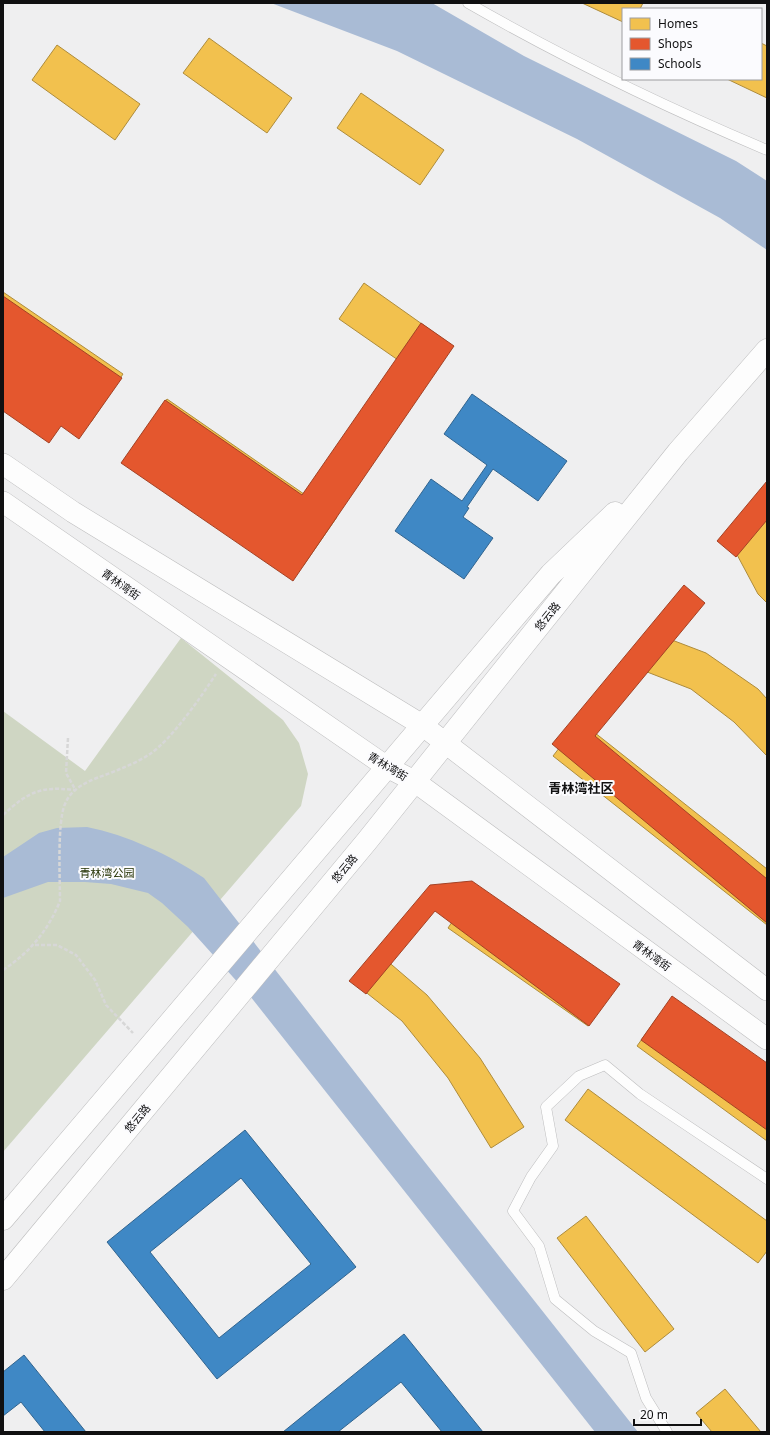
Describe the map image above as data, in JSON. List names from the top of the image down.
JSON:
{
  "streets": {
    "street": ["青林湾街", "悠云路"]
  },
  "crossings": [
    ["青林湾街", "悠云路"]
  ],
  "districts": ["青林湾社区"],
  "parks": ["青林湾公园"],
  "legend": ["Homes", "Shops", "Schools"],
  "scale_bar": "20 m"
}
